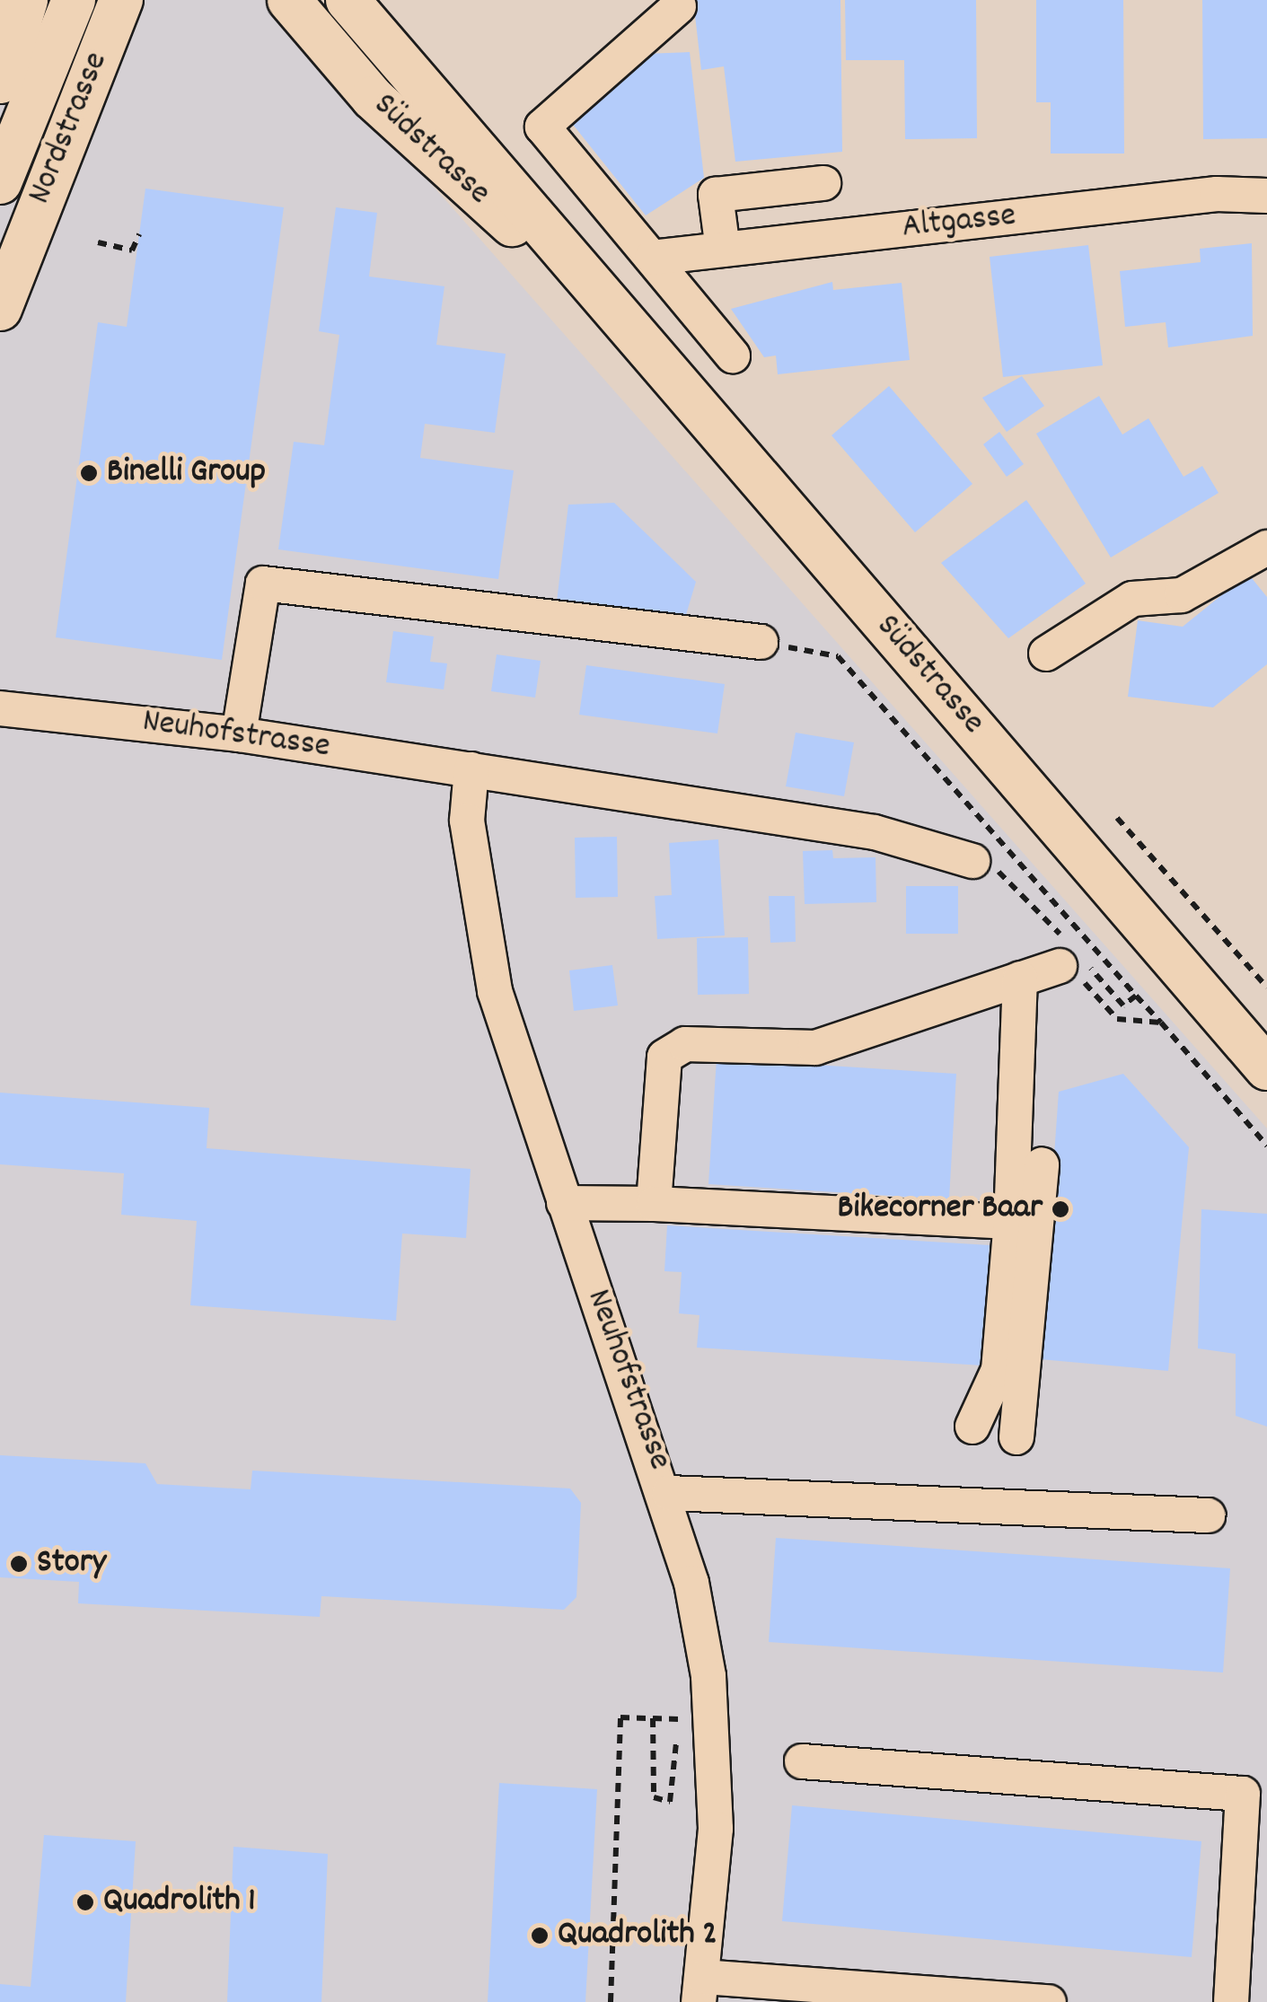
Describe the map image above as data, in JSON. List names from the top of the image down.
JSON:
{
  "streets": {
    "main road": ["Nordstrasse", "Südstrasse"],
    "street": ["Altgasse", "Neuhofstrasse"]
  },
  "places": [
    "Binelli Group",
    "Bikecorner Baar",
    "Story",
    "Quadrolith 1",
    "Quadrolith 2"
  ]
}
